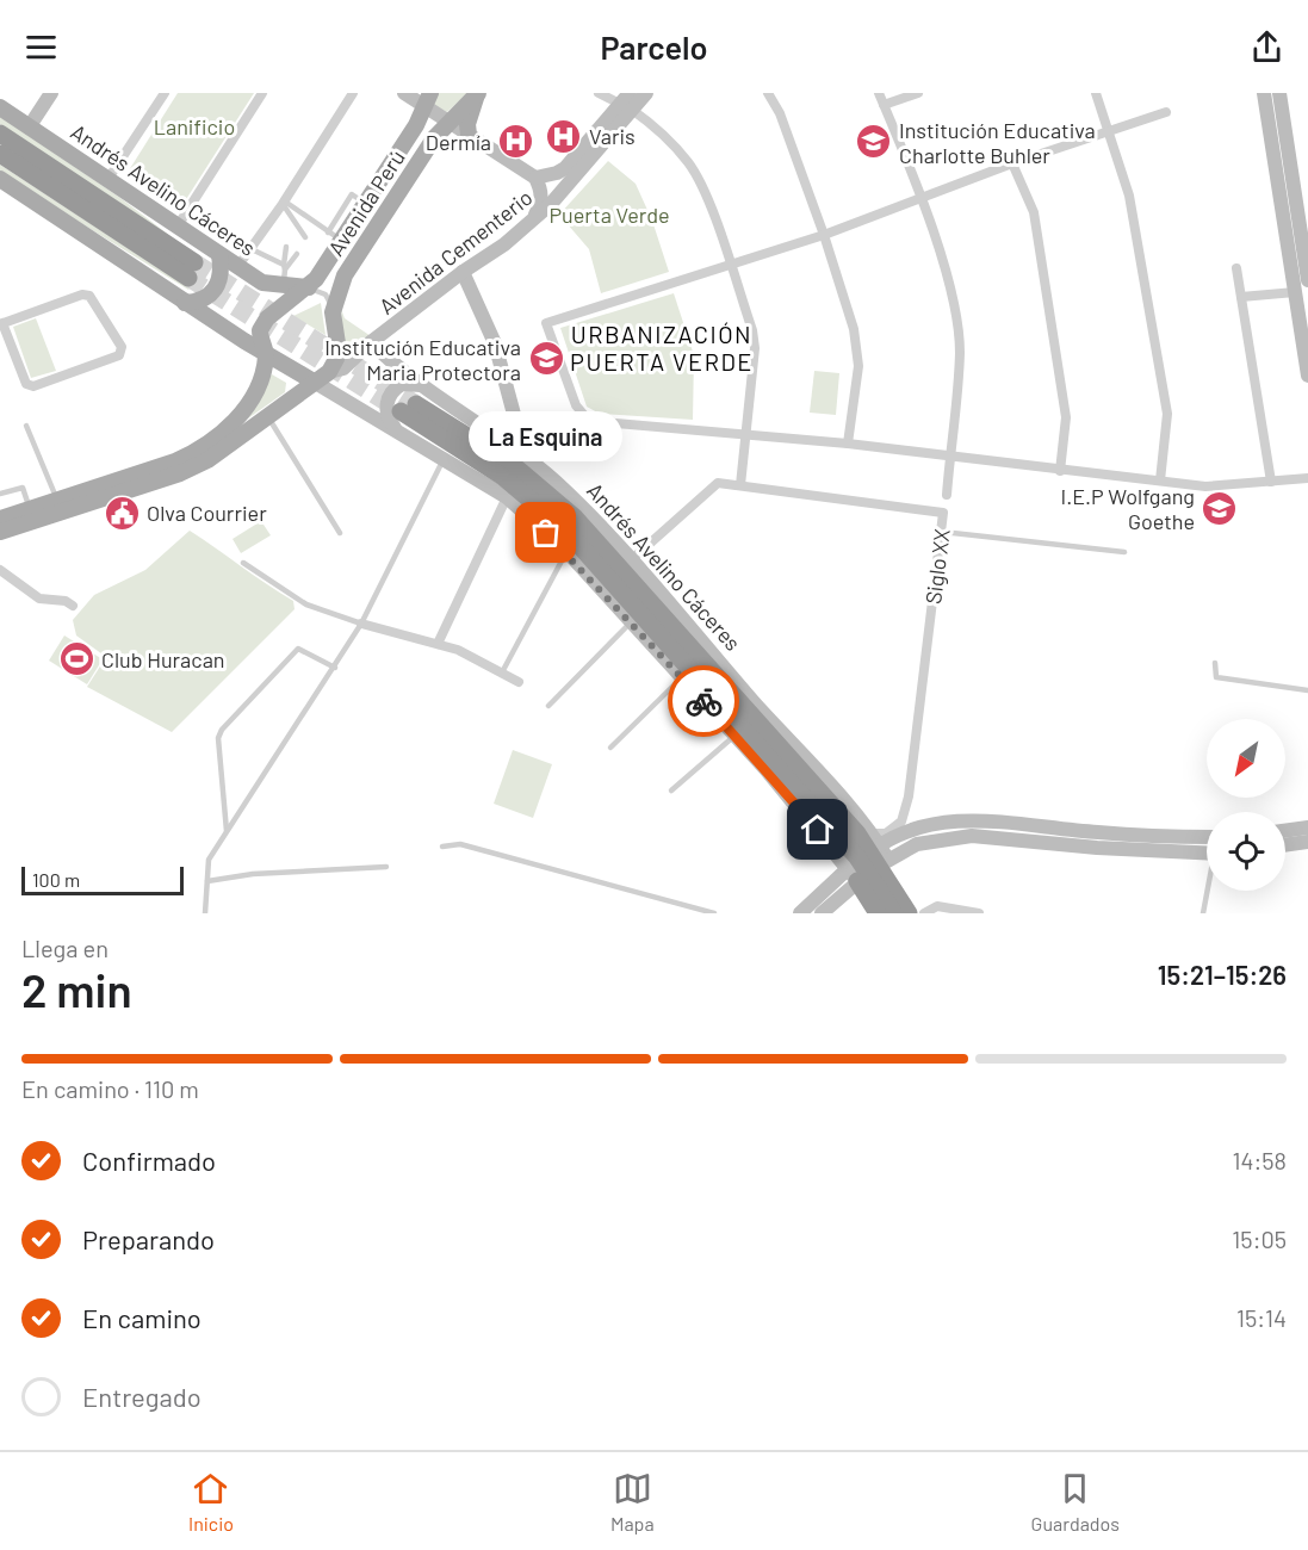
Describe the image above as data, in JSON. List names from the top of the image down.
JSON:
{
  "streets": {
    "highway": ["Andrés Avelino Cáceres"],
    "main road": ["Avenida Perú", "Avenida Cementerio"],
    "street": ["Siglo XX"]
  },
  "crossings": [
    ["Andrés Avelino Cáceres", "Avenida Perú"],
    ["Andrés Avelino Cáceres", "Avenida Cementerio"],
    ["Avenida Perú", "Avenida Cementerio"]
  ],
  "districts": ["URBANIZACIÓN PUERTA VERDE"],
  "parks": ["Lanificio", "Puerta Verde"],
  "places": {
    "hospital": ["Varis", "Dermía"],
    "school or university": ["Institución Educativa Charlotte Buhler", "Institución Educativa Maria Protectora", "I.E.P Wolfgang Goethe"],
    "public building": ["Olva Courrier"],
    "other": ["La Esquina"],
    "sports": ["Club Huracan"]
  },
  "scale_bar": "100 m",
  "north": "bottom left",
  "page": {
    "header": "Parcelo",
    "bubble": "La Esquina",
    "scale": "100 m",
    "heading": ["2 min", "Llega en", "15:21–15:26"],
    "bar": "En camino · 110 m",
    "list": [
      ["Confirmado", "14:58"],
      ["Preparando", "15:05"],
      ["En camino", "15:14"],
      "Entregado"
    ],
    "tabs": ["Inicio", "Mapa", "Guardados"]
  }
}
